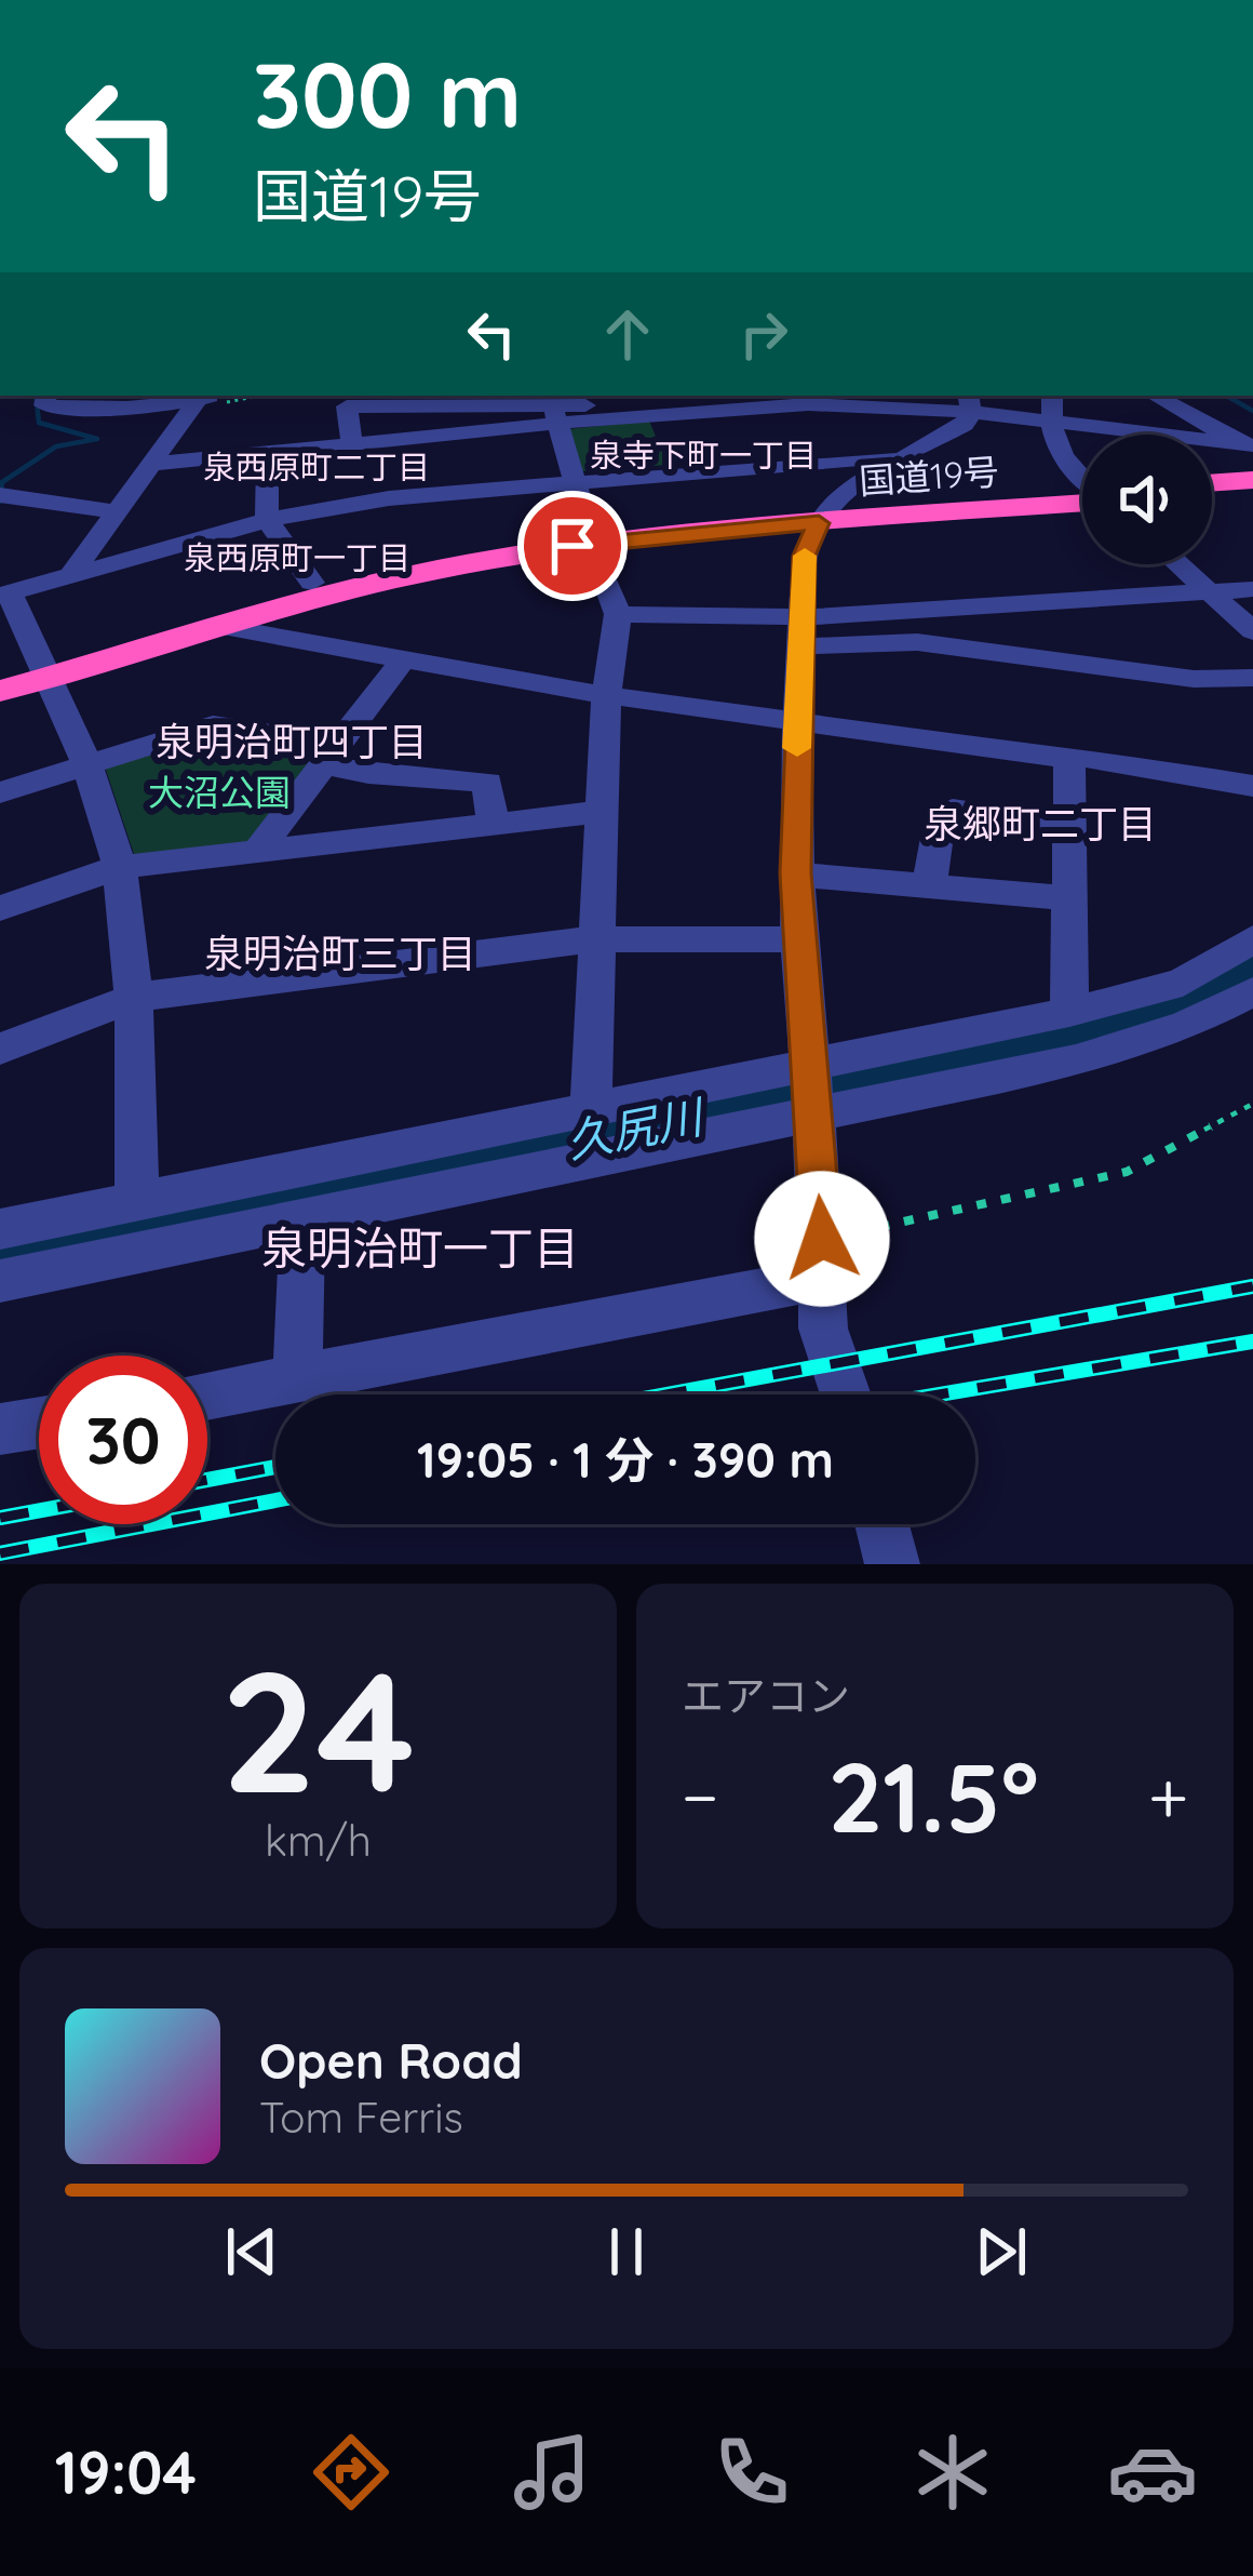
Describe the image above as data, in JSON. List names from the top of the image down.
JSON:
{
  "streets": {
    "highway": ["国道19号"]
  },
  "districts": [
    "泉寺下町一丁目",
    "泉西原町二丁目",
    "泉西原町一丁目",
    "泉明治町四丁目",
    "泉郷町二丁目",
    "泉明治町三丁目",
    "泉明治町一丁目"
  ],
  "water": ["久尻川"],
  "parks": ["大沼公園"],
  "page": {
    "turn": ["300 m", "国道19号"],
    "limit": "30",
    "trip": "19:05 · 1 分 · 390 m",
    "tile": [
      ["24", "km/h"],
      "エアコン"
    ],
    "heat": ["−", "21.5°", "+"],
    "song": ["Open Road", "Tom Ferris"],
    "tabs": "19:04"
  }
}
